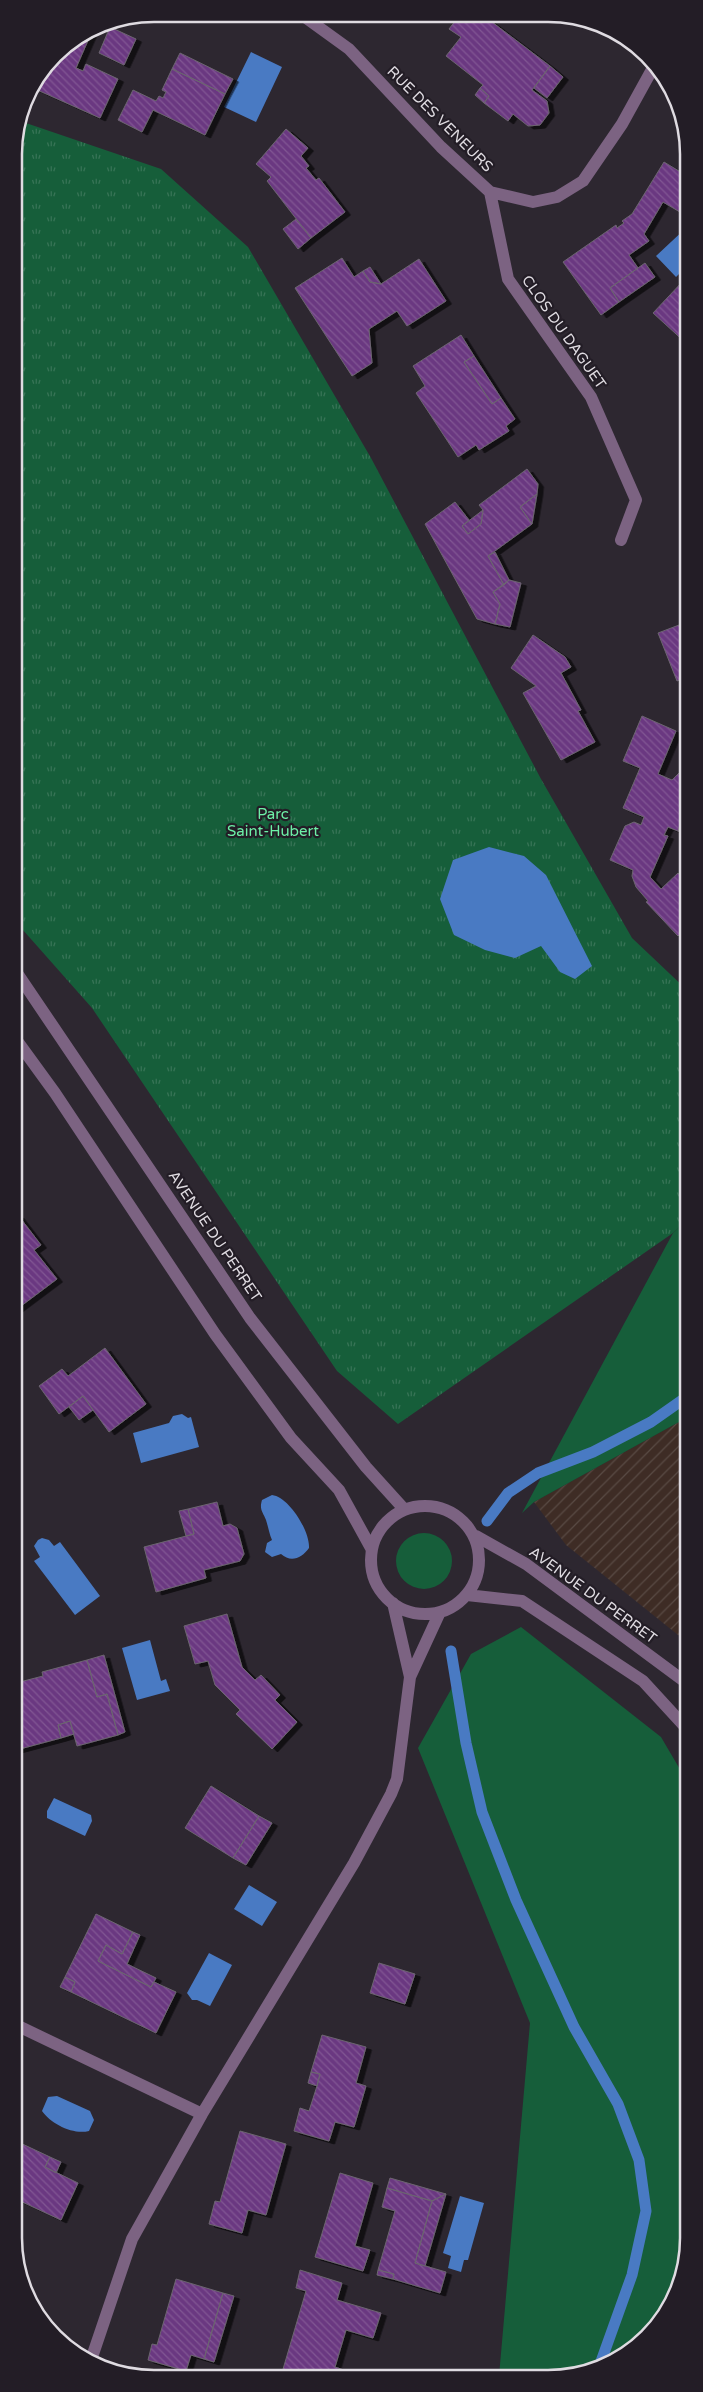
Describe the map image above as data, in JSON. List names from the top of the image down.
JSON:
{
  "streets": {
    "street": ["RUE DES VENEURS", "CLOS DU DAGUET", "AVENUE DU PERRET"]
  },
  "crossings": [
    ["RUE DES VENEURS", "CLOS DU DAGUET"]
  ],
  "parks": ["Parc Saint-Hubert"]
}
